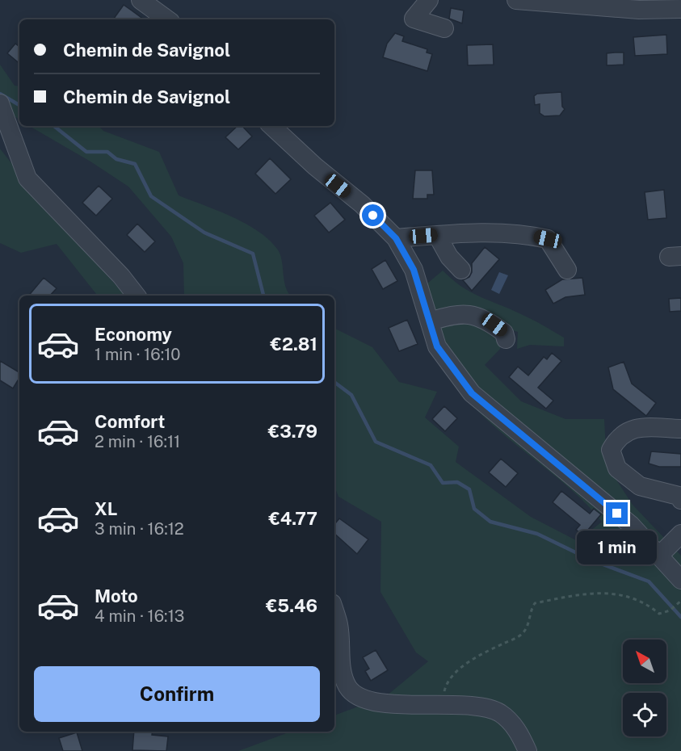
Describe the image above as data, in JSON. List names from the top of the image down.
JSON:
{
  "north": "top left",
  "page": {
    "banner": ["Chemin de Savignol", "Chemin de Savignol"],
    "list": [
      {
        "name": "Economy",
        "note": "1 min · 16:10",
        "value": "€2.81"
      },
      {
        "name": "Comfort",
        "note": "2 min · 16:11",
        "value": "€3.79"
      },
      {
        "name": "XL",
        "note": "3 min · 16:12",
        "value": "€4.77"
      },
      {
        "name": "Moto",
        "note": "4 min · 16:13",
        "value": "€5.46"
      }
    ],
    "bubble": "1 min",
    "buttons": "Confirm"
  }
}
